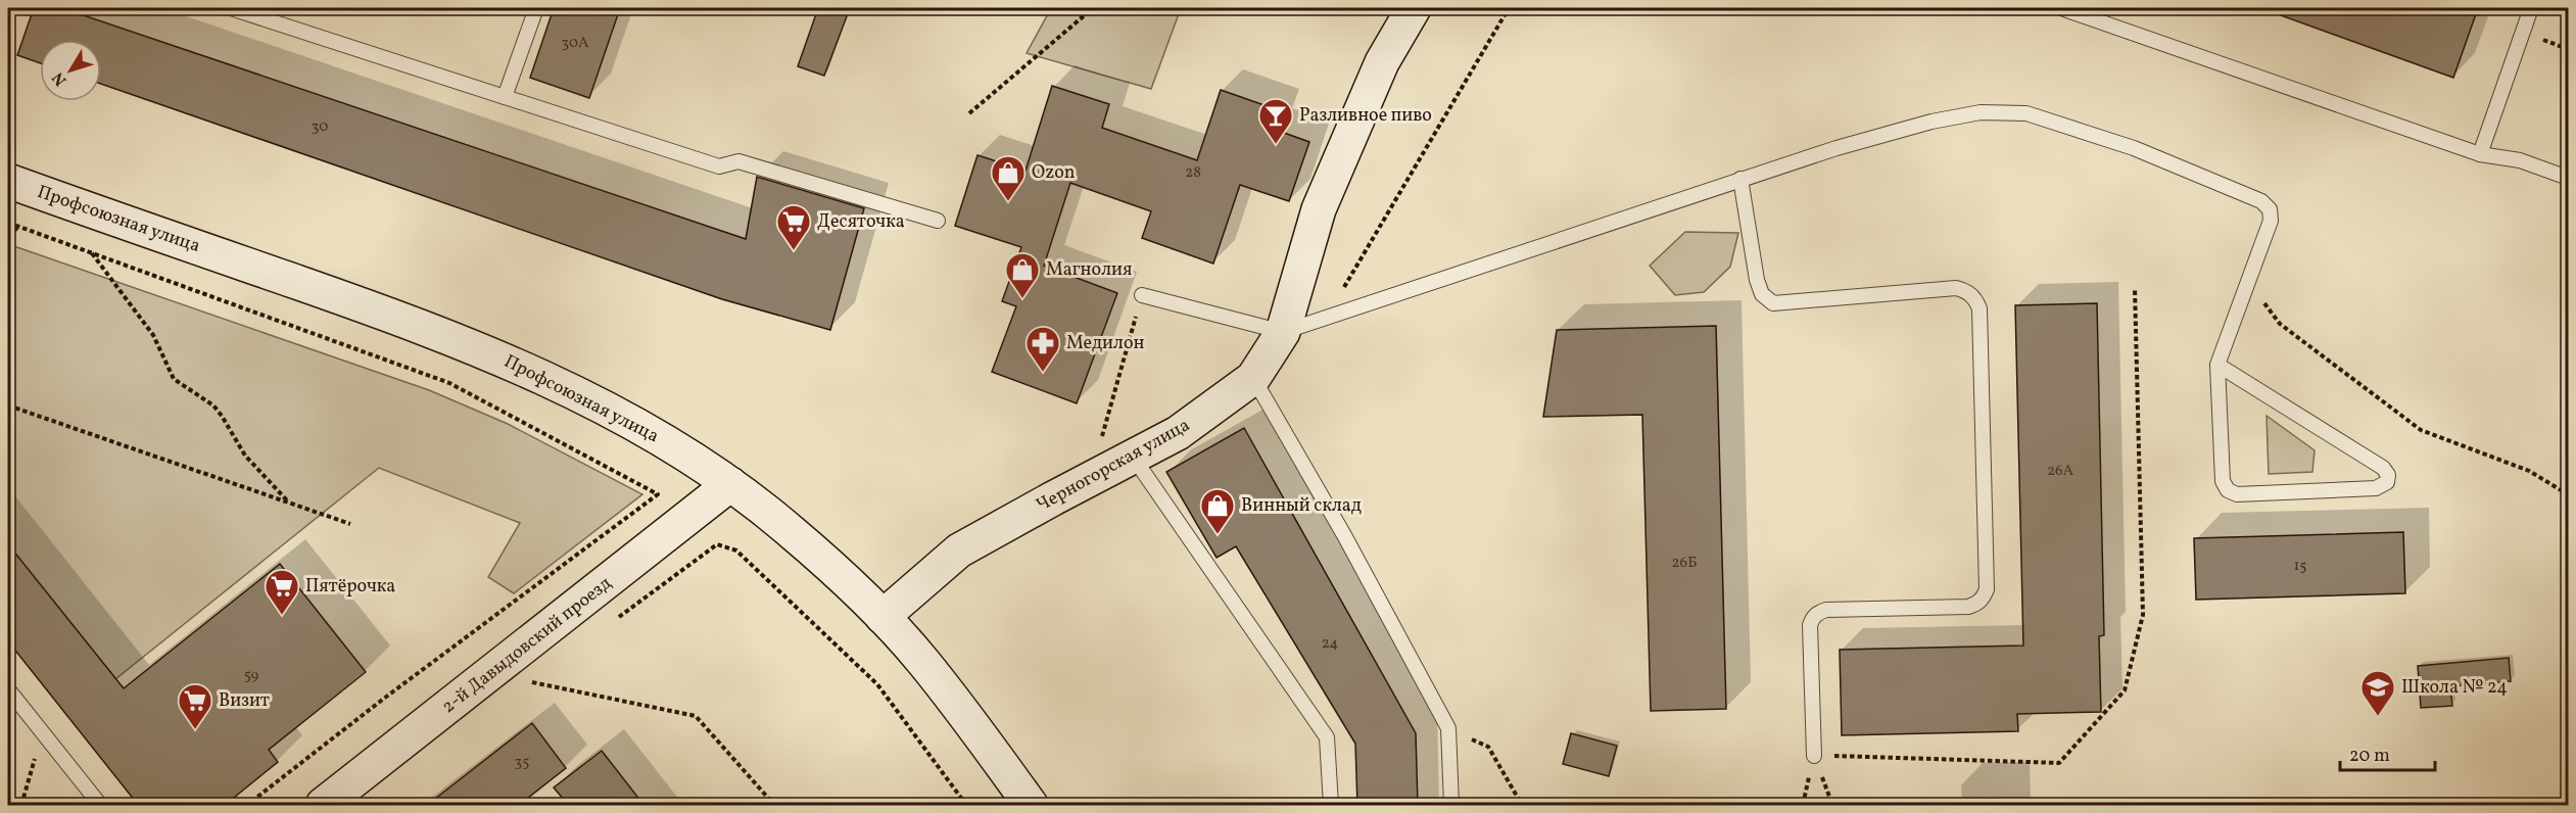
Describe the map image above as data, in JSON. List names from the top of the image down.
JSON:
{
  "streets": {
    "street": ["Профсоюзная улица", "Черногорская улица", "2-й Давыдовский проезд"]
  },
  "crossings": [
    ["Профсоюзная улица", "Черногорская улица"],
    ["Профсоюзная улица", "2-й Давыдовский проезд"]
  ],
  "places": {
    "bar": ["Разливное пиво"],
    "shop": ["Ozon", "Магнолия", "Винный склад"],
    "supermarket": ["Десяточка", "Пятёрочка", "Визит"],
    "pharmacy": ["Медилон"],
    "school or university": ["Школа № 24"]
  },
  "house_numbers": [
    "30А",
    "30",
    "28",
    "26А",
    "26Б",
    "15",
    "24",
    "59",
    "35"
  ],
  "scale_bar": "20 m",
  "north": "bottom left"
}
